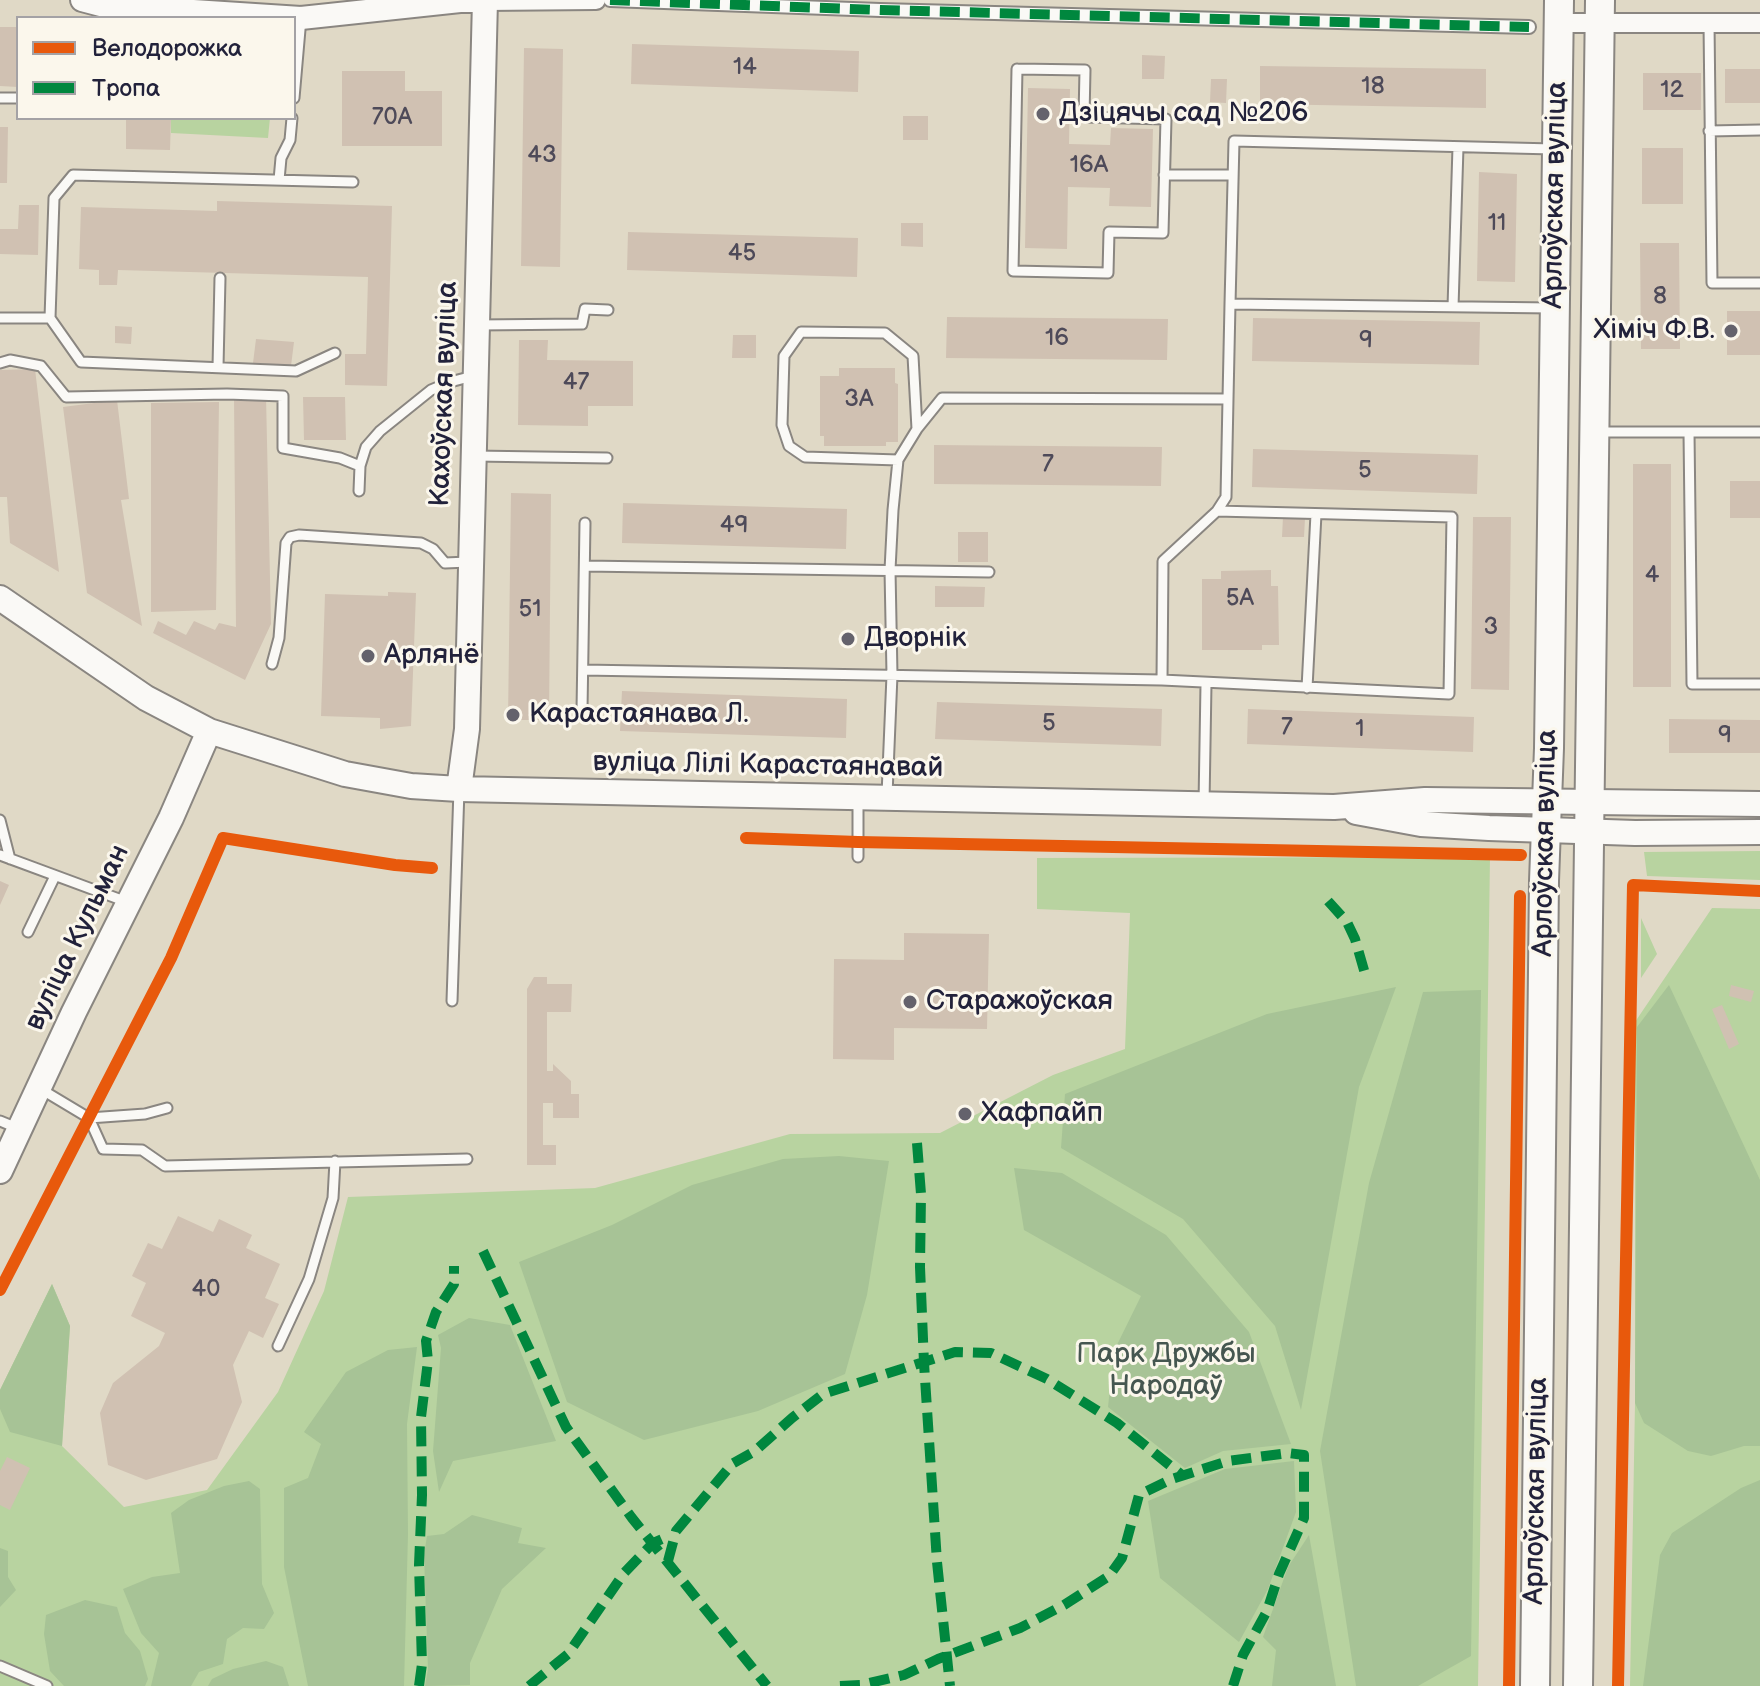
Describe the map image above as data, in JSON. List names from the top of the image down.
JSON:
{
  "streets": {
    "main road": [
      "Арлоўская вуліца",
      "Кахоўская вуліца",
      "вуліца Лілі Карастаянавай",
      "вуліца Кульман"
    ]
  },
  "crossings": [
    ["Арлоўская вуліца", "вуліца Лілі Карастаянавай"],
    ["Кахоўская вуліца", "вуліца Лілі Карастаянавай"],
    ["вуліца Лілі Карастаянавай", "вуліца Кульман"]
  ],
  "parks": ["Парк Дружбы Народаў"],
  "places": [
    "Дзіцячы сад №206",
    "Хіміч Ф.В.",
    "Дворнік",
    "Арлянё",
    "Карастаянава Л.",
    "Старажоўская",
    "Хафпайп"
  ],
  "house_numbers": [
    "14",
    "18",
    "12",
    "70А",
    "43",
    "16А",
    "11",
    "45",
    "8",
    "16",
    "9",
    "47",
    "3А",
    "7",
    "5",
    "49",
    "4",
    "5А",
    "51",
    "3",
    "5",
    "7",
    "1",
    "9",
    "40"
  ],
  "legend": ["Велодорожка", "Тропа"]
}
